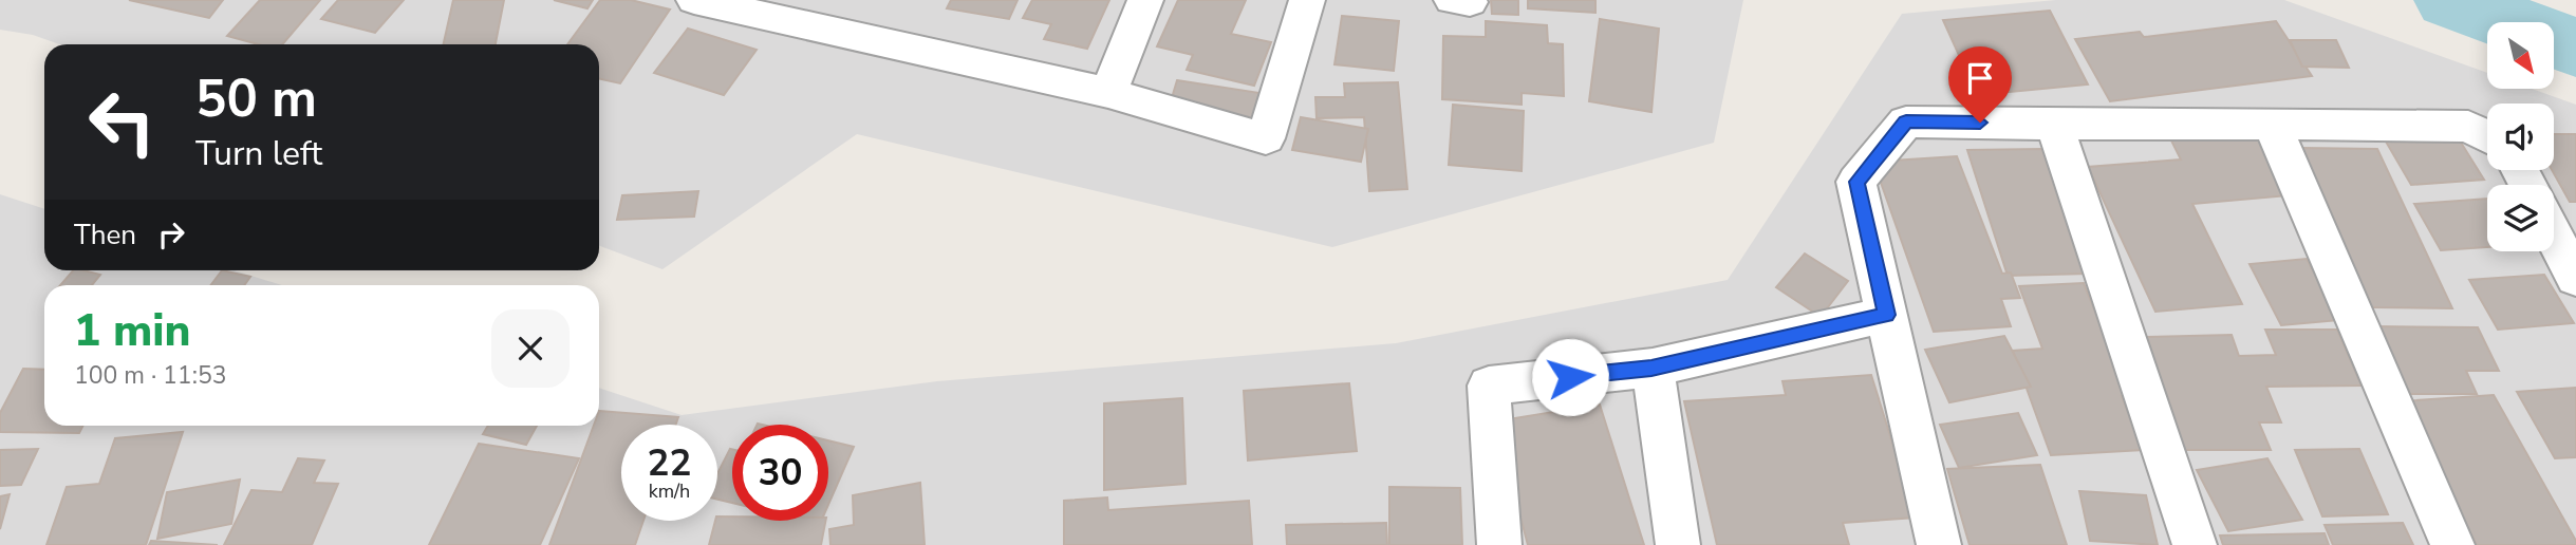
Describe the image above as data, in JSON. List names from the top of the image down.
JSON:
{
  "north": "bottom right",
  "page": {
    "turn": ["50 m", "Turn left"],
    "then": "Then",
    "heading": ["1 min", "100 m · 11:53"],
    "speed": "22 km/h",
    "limit": "30"
  }
}
